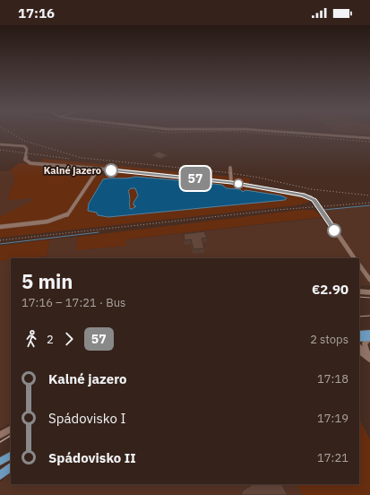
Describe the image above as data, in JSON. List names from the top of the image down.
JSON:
{
  "places": ["Kalné jazero"],
  "lines": ["bus line 57"],
  "page": {
    "status": "17:16",
    "on_map": "57",
    "heading": ["5 min", "17:16 – 17:21 · Bus", "€2.90"],
    "legs": ["2", "57", "2 stops"],
    "list": [
      {
        "name": "Kalné jazero",
        "value": "17:18"
      },
      {
        "name": "Spádovisko I",
        "value": "17:19"
      },
      {
        "name": "Spádovisko II",
        "value": "17:21"
      }
    ]
  }
}
